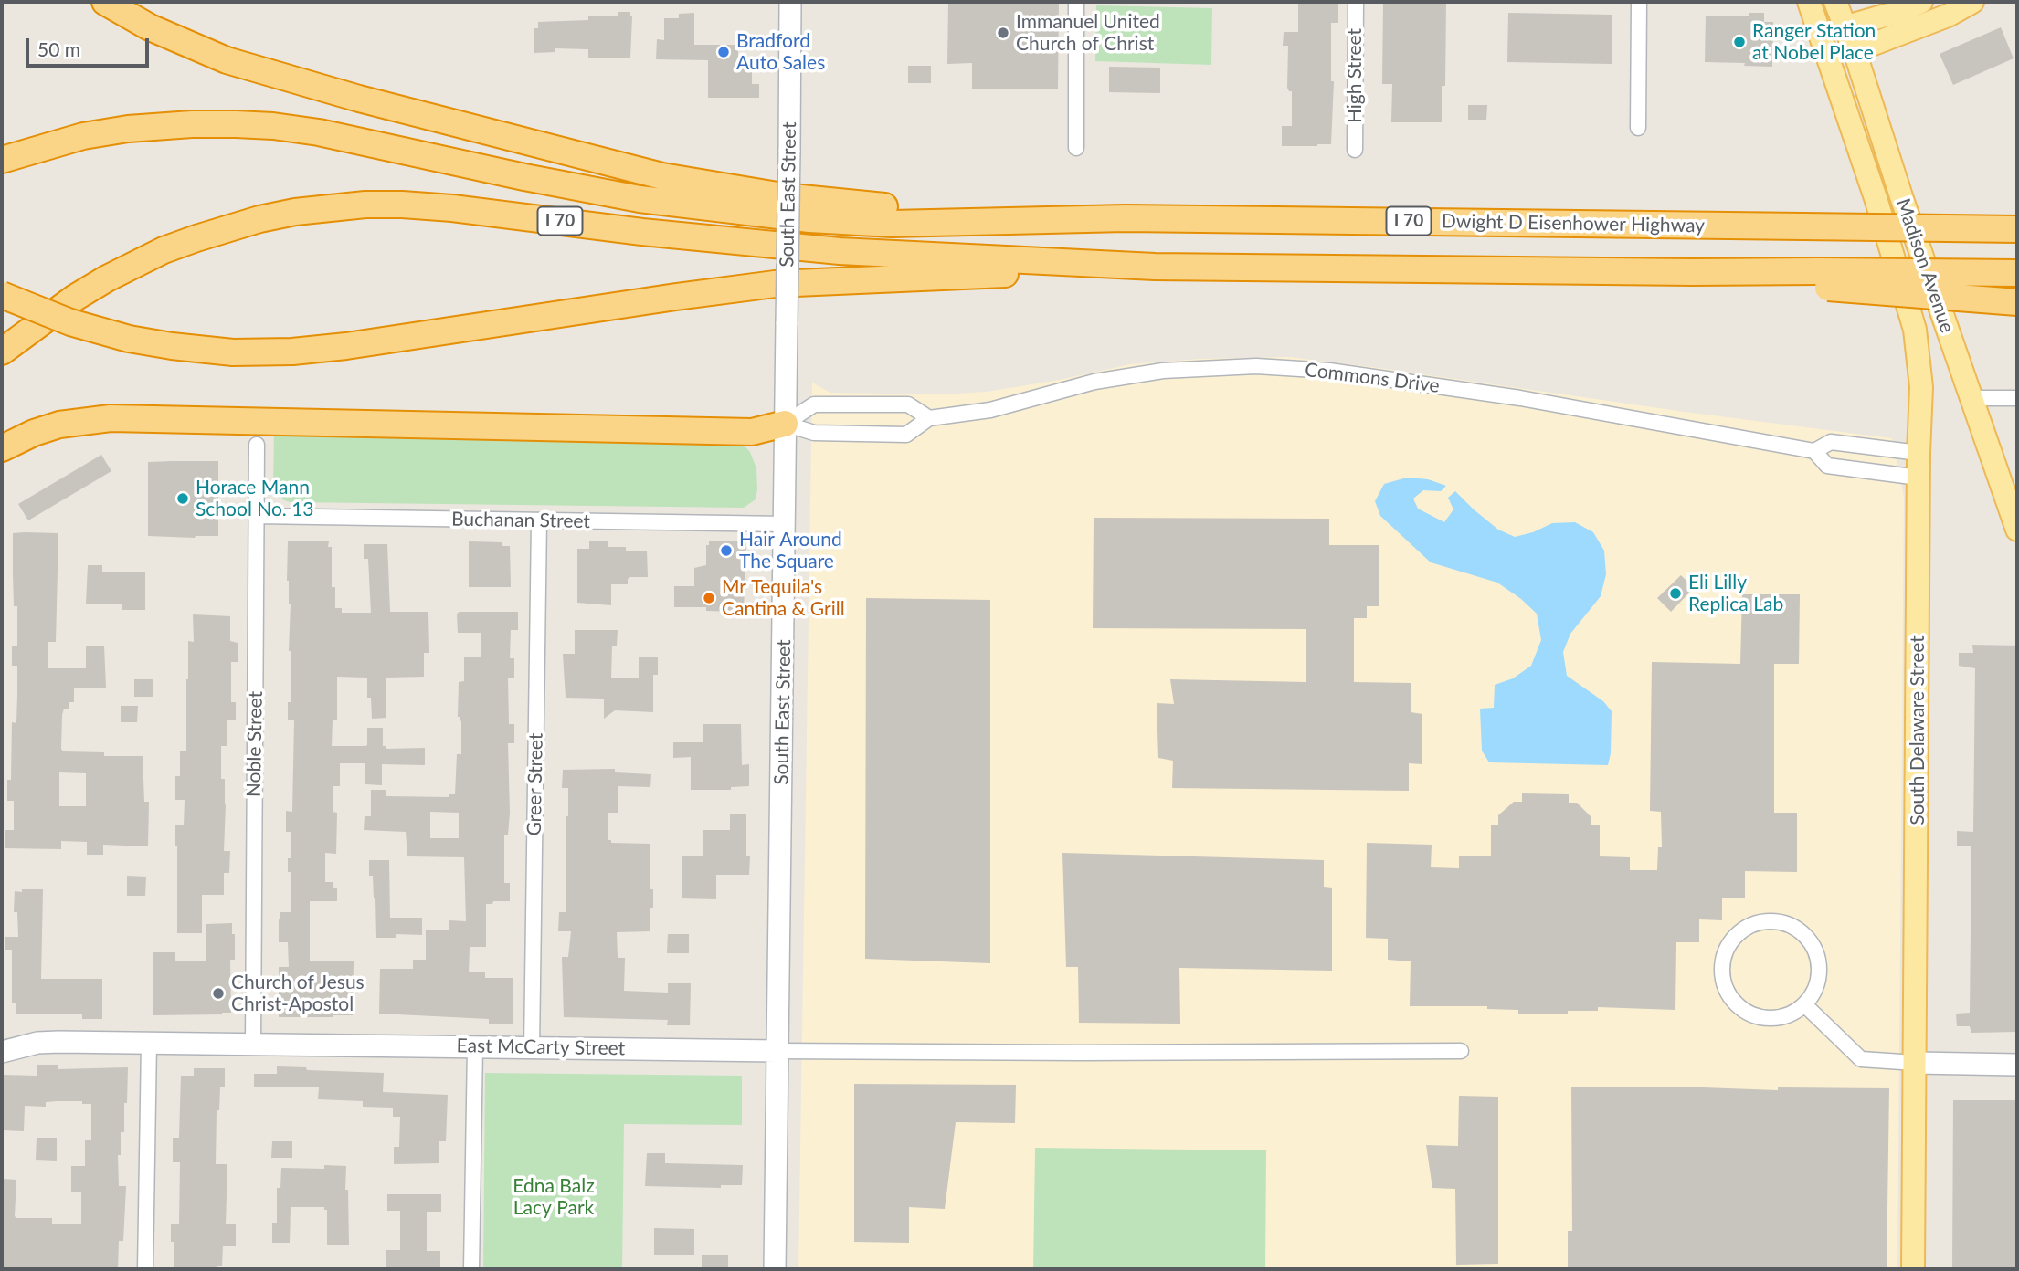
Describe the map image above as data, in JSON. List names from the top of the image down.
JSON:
{
  "streets": {
    "highway": ["I 70", "Dwight D Eisenhower Highway"],
    "main road": [
      "South East Street",
      "Madison Avenue",
      "South Delaware Street",
      "East McCarty Street"
    ],
    "street": [
      "High Street",
      "Commons Drive",
      "Buchanan Street",
      "Noble Street",
      "Greer Street"
    ]
  },
  "crossings": [
    ["South East Street", "Buchanan Street"],
    ["South East Street", "East McCarty Street"],
    ["I 70", "Dwight D Eisenhower Highway"],
    ["Madison Avenue", "South Delaware Street"],
    ["Buchanan Street", "Noble Street"],
    ["Buchanan Street", "Greer Street"],
    ["Noble Street", "East McCarty Street"],
    ["Greer Street", "East McCarty Street"]
  ],
  "parks": ["Edna Balz Lacy Park"],
  "places": [
    "Immanuel United Church of Christ",
    "Ranger Station at Nobel Place",
    "Bradford Auto Sales",
    "Horace Mann School No. 13",
    "Hair Around The Square",
    "Eli Lilly Replica Lab",
    "Mr Tequila's Cantina & Grill",
    "Church of Jesus Christ-Apostol"
  ],
  "scale_bar": "50 m"
}
